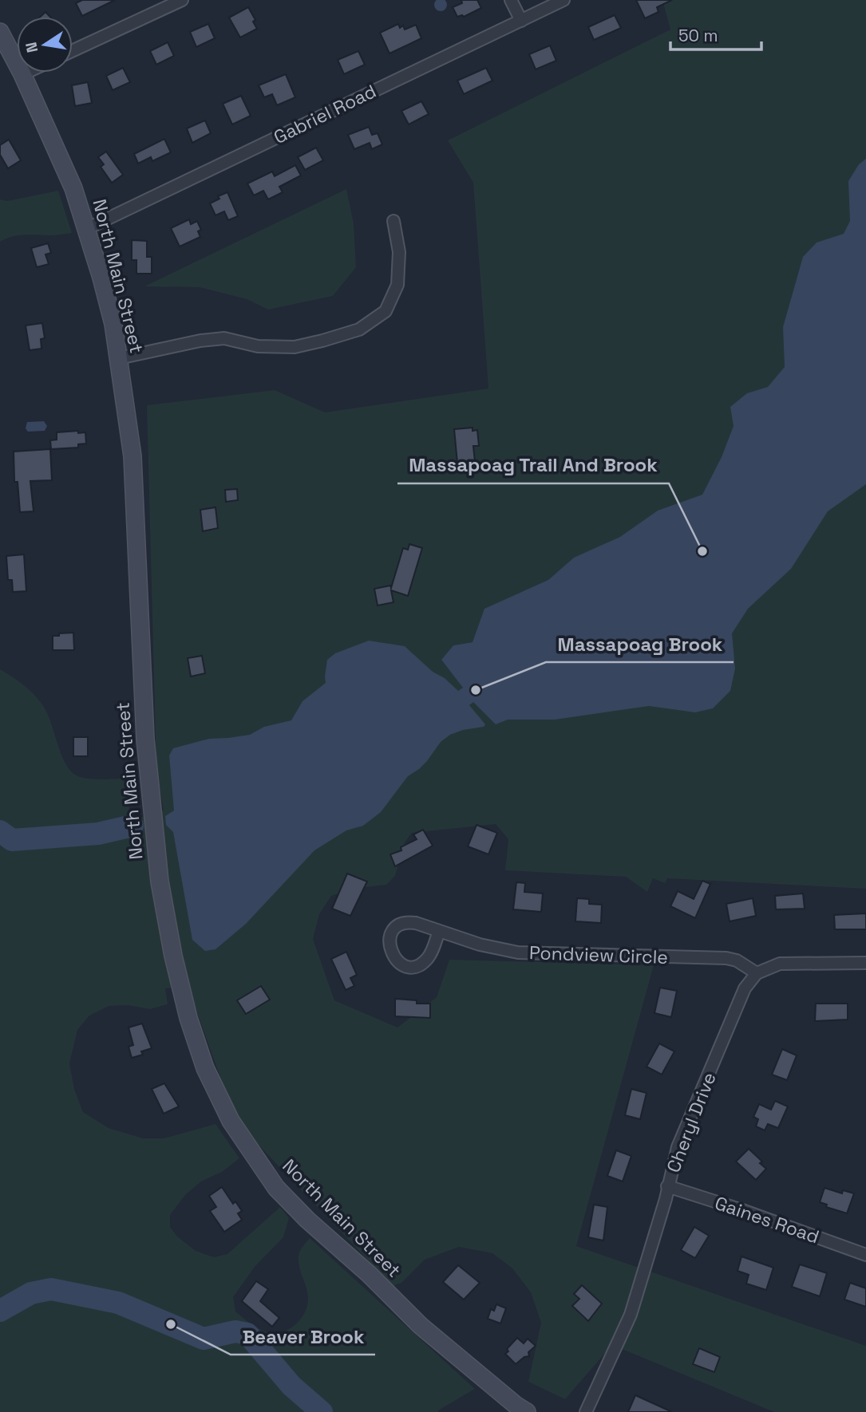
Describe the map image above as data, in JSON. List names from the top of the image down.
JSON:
{
  "streets": {
    "main road": ["North Main Street"],
    "street": [
      "Gabriel Road",
      "Pondview Circle",
      "Cheryl Drive",
      "Gaines Road"
    ]
  },
  "crossings": [
    ["Gabriel Road", "North Main Street"],
    ["Pondview Circle", "Cheryl Drive"],
    ["Cheryl Drive", "Gaines Road"]
  ],
  "places": ["Massapoag Trail And Brook", "Massapoag Brook", "Beaver Brook"],
  "scale_bar": "50 m",
  "north": "left"
}
